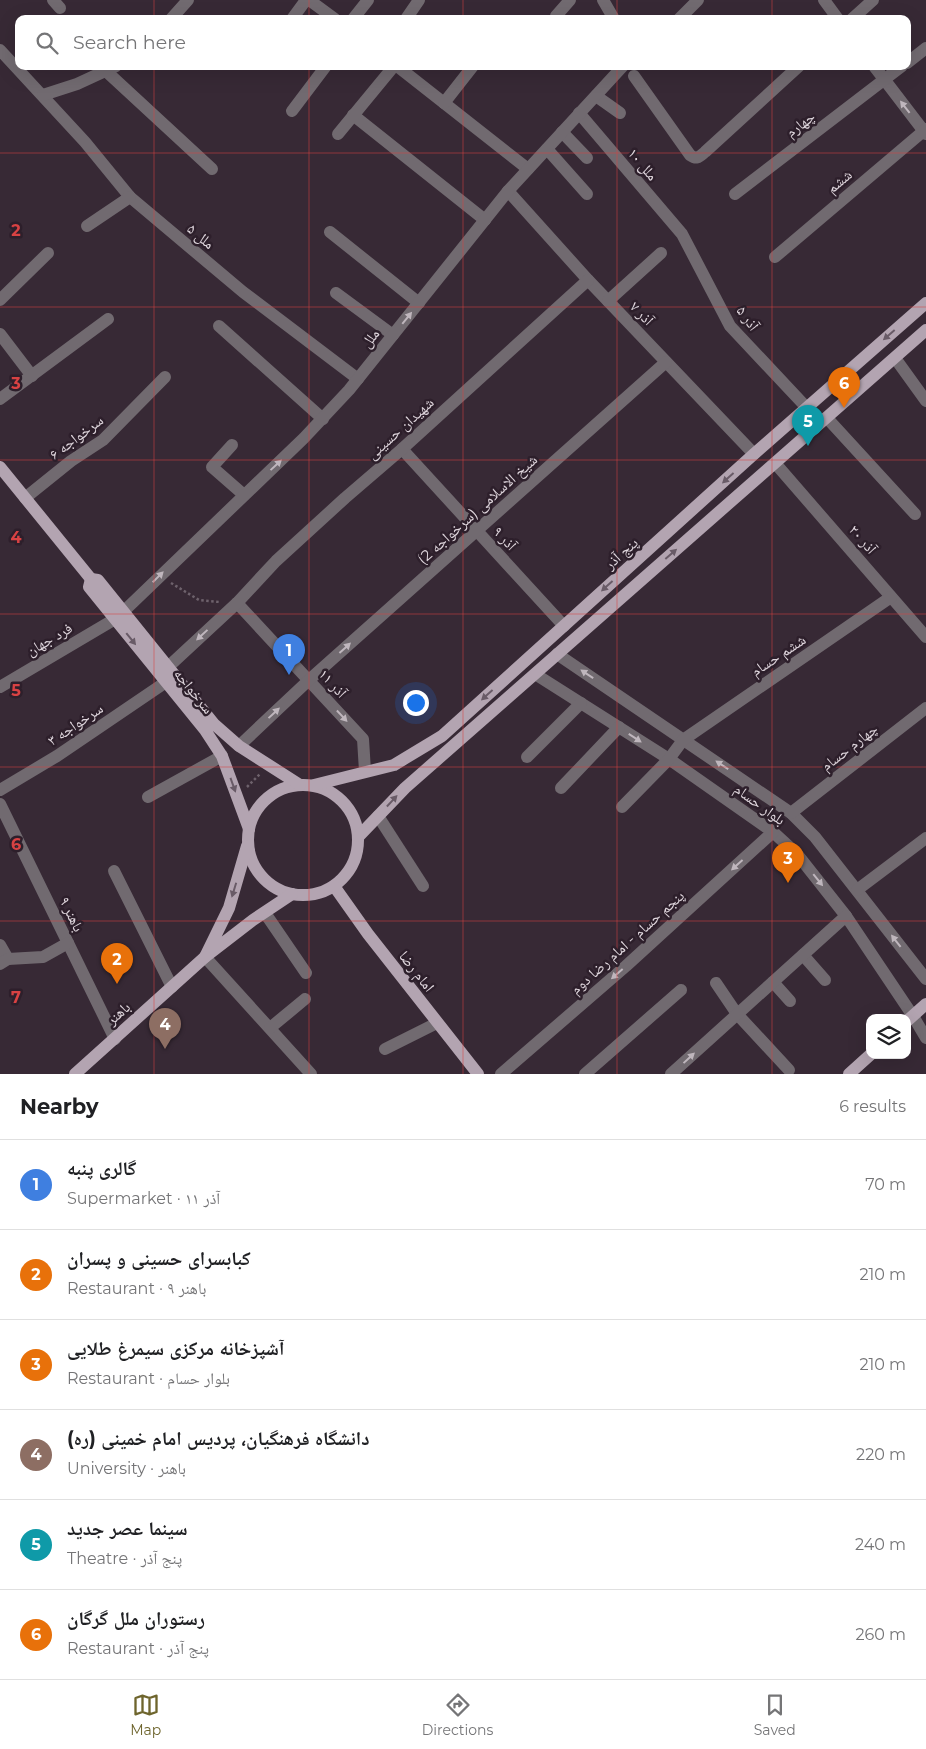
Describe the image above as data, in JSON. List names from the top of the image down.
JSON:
{
  "streets": {
    "main road": [
      "پنج آذر",
      "سرخواجه",
      "امام رضا",
      "باهنر"
    ],
    "street": [
      "چهارم",
      "۱۰ ملل",
      "ششم",
      "ملل ۵",
      "آذر ۷",
      "آذر ۵",
      "ملل",
      "شهیدان حسینی",
      "سرخواجه ۶",
      "شیخ الاسلامی (سرخواجه 2)",
      "۹ آذر",
      "۲۰ آذر",
      "فرد جهان",
      "ششم حسام",
      "آذر ۱۱",
      "سرخواجه ۳",
      "چهارم حسام",
      "بلوار حسام",
      "۹ باهنر",
      "پنجم حسام - امام رضا دوم"
    ]
  },
  "crossings": [
    ["۱۰ ملل", "آذر ۵"],
    ["۱۰ ملل", "ملل"],
    ["ملل ۵", "ملل"],
    ["آذر ۷", "ملل"],
    ["آذر ۷", "شهیدان حسینی"],
    ["آذر ۷", "شیخ الاسلامی (سرخواجه 2)"],
    ["آذر ۷", "پنج آذر"],
    ["آذر ۵", "پنج آذر"],
    ["ملل", "فرد جهان"],
    ["ملل", "سرخواجه"],
    ["شهیدان حسینی", "۹ آذر"],
    ["شهیدان حسینی", "آذر ۱۱"],
    ["شهیدان حسینی", "سرخواجه"],
    ["سرخواجه ۶", "سرخواجه"],
    ["شیخ الاسلامی (سرخواجه 2)", "۹ آذر"],
    ["شیخ الاسلامی (سرخواجه 2)", "آذر ۱۱"],
    ["شیخ الاسلامی (سرخواجه 2)", "سرخواجه"],
    ["۹ آذر", "پنج آذر"],
    ["۲۰ آذر", "ششم حسام"],
    ["پنج آذر", "آذر ۱۱"],
    ["پنج آذر", "سرخواجه"],
    ["پنج آذر", "امام رضا"],
    ["پنج آذر", "باهنر"],
    ["فرد جهان", "سرخواجه"],
    ["ششم حسام", "بلوار حسام"],
    ["سرخواجه", "سرخواجه ۳"],
    ["سرخواجه", "امام رضا"],
    ["سرخواجه", "باهنر"],
    ["چهارم حسام", "بلوار حسام"],
    ["بلوار حسام", "پنجم حسام - امام رضا دوم"],
    ["۹ باهنر", "باهنر"],
    ["امام رضا", "باهنر"]
  ],
  "one_way": ["شیخ الاسلامی (سرخواجه 2)", "آذر ۱۱"],
  "page": {
    "search": "Search here",
    "pins": [
      "6",
      "5",
      "1",
      "3",
      "2",
      "4"
    ],
    "heading": ["Nearby", "6 results"],
    "list": [
      {
        "mark": "1",
        "name": "گالری پنبه",
        "note": "Supermarket · آذر ۱۱",
        "value": "70 m"
      },
      {
        "mark": "2",
        "name": "کبابسرای حسینی و پسران",
        "note": "Restaurant · ۹ باهنر",
        "value": "210 m"
      },
      {
        "mark": "3",
        "name": "آشپزخانه مرکزی سیمرغ طلایی",
        "note": "Restaurant · بلوار حسام",
        "value": "210 m"
      },
      {
        "mark": "4",
        "name": "دانشگاه فرهنگیان، پردیس امام خمینی (ره)",
        "note": "University · باهنر",
        "value": "220 m"
      },
      {
        "mark": "5",
        "name": "سینما عصر جدید",
        "note": "Theatre · پنج آذر",
        "value": "240 m"
      },
      {
        "mark": "6",
        "name": "رستوران ملل گرگان",
        "note": "Restaurant · پنج آذر",
        "value": "260 m"
      }
    ],
    "nav": ["Map", "Directions", "Saved"]
  },
  "grid": {
    "rows": [
      "2",
      "3",
      "4",
      "5",
      "6",
      "7"
    ]
  }
}
